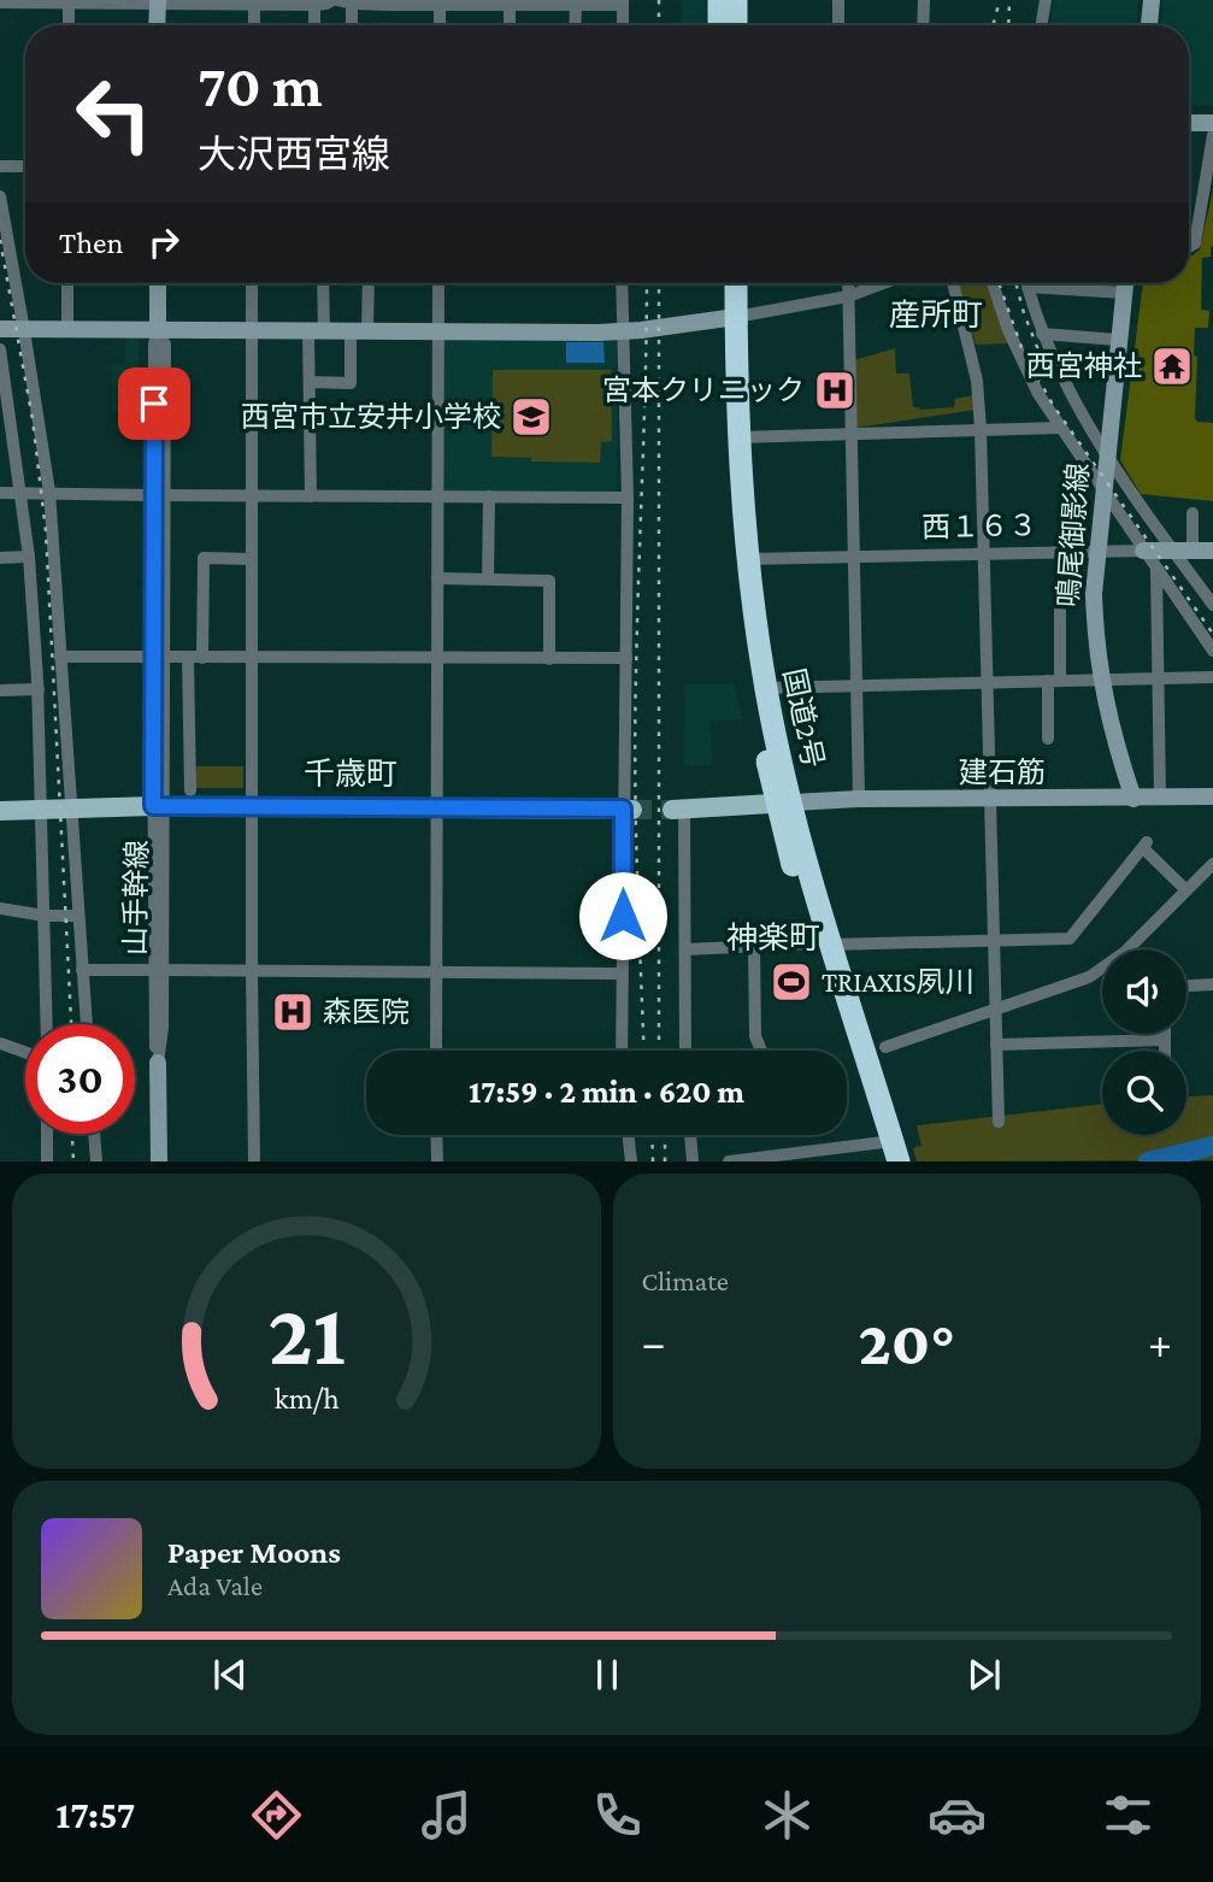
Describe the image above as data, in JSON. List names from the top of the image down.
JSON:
{
  "streets": {
    "highway": ["国道2号"],
    "street": [
      "西１６３",
      "鳴尾御影線",
      "建石筋",
      "山手幹線"
    ]
  },
  "crossings": [
    ["西１６３", "鳴尾御影線"],
    ["西１６３", "国道2号"],
    ["鳴尾御影線", "建石筋"],
    ["国道2号", "建石筋"]
  ],
  "districts": ["産所町", "千歳町", "神楽町"],
  "places": {
    "temple": ["西宮神社"],
    "hospital": ["宮本クリニック", "森医院"],
    "school or university": ["西宮市立安井小学校"],
    "sports": ["TRIAXIS夙川"]
  },
  "page": {
    "turn": ["70 m", "大沢西宮線"],
    "then": "Then",
    "limit": "30",
    "trip": "17:59 · 2 min · 620 m",
    "tile": "Climate",
    "heat": ["−", "20°", "+"],
    "song": ["Paper Moons", "Ada Vale"],
    "tabs": "17:57",
    "gauge": ["21", "km/h"]
  }
}
